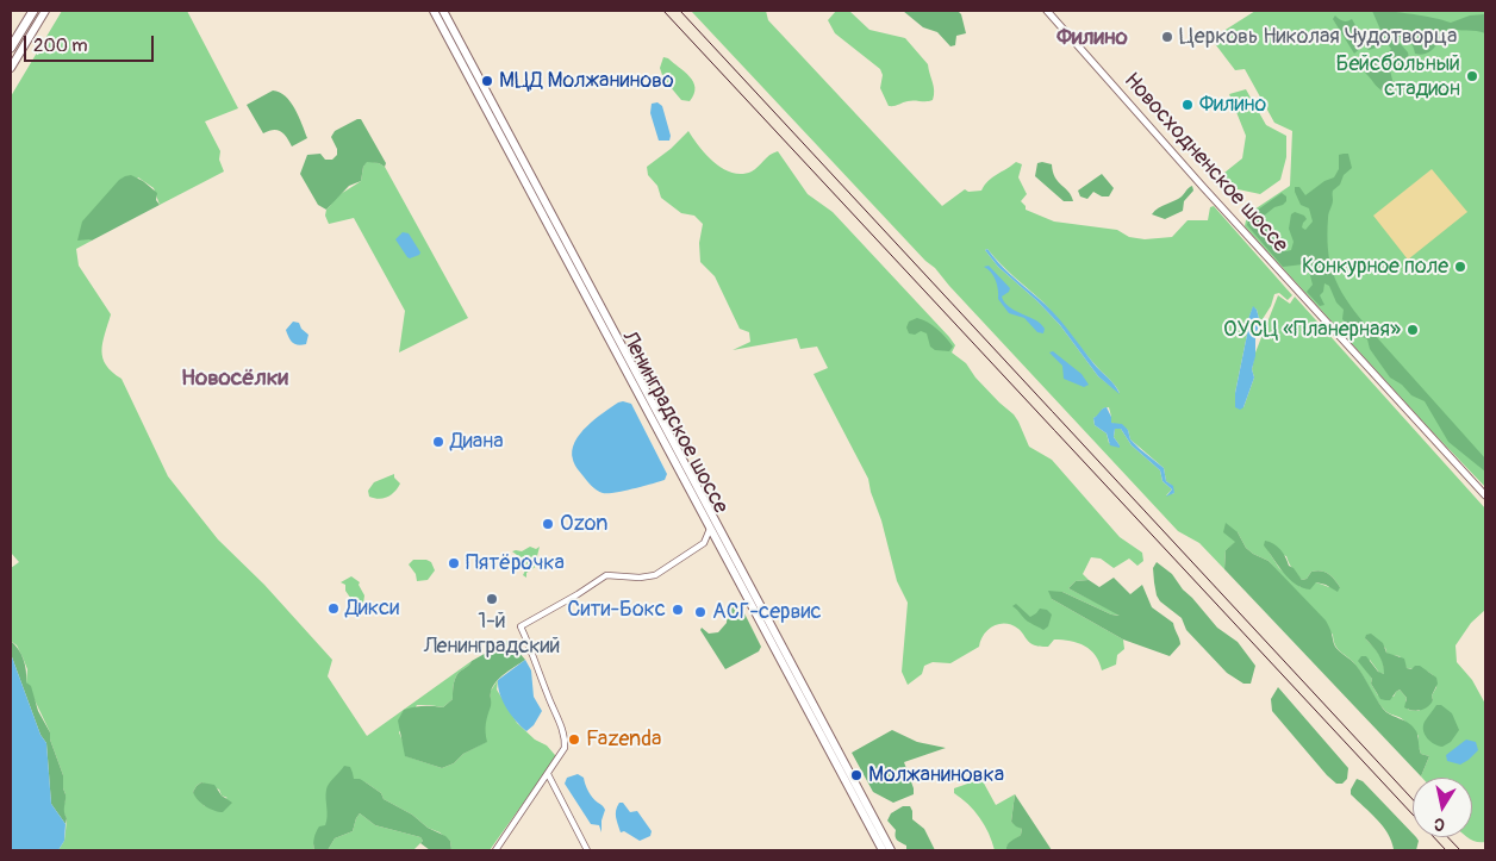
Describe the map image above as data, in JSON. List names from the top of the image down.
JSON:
{
  "streets": {
    "highway": ["Ленинградское шоссе"],
    "main road": ["Новосходненское шоссе"]
  },
  "districts": ["Филино", "Новосёлки"],
  "places": [
    "Церковь Николая Чудотворца",
    "Бейсбольный стадион",
    "МЦД Молжаниново",
    "Филино",
    "Конкурное поле",
    "ОУСЦ «Планерная»",
    "Диана",
    "Ozon",
    "Пятёрочка",
    "1-й Ленинградский",
    "Дикси",
    "Сити-Бокс",
    "АСГ-сервис",
    "Fazenda",
    "Молжаниновка"
  ],
  "scale_bar": "200 m",
  "north": "bottom"
}
